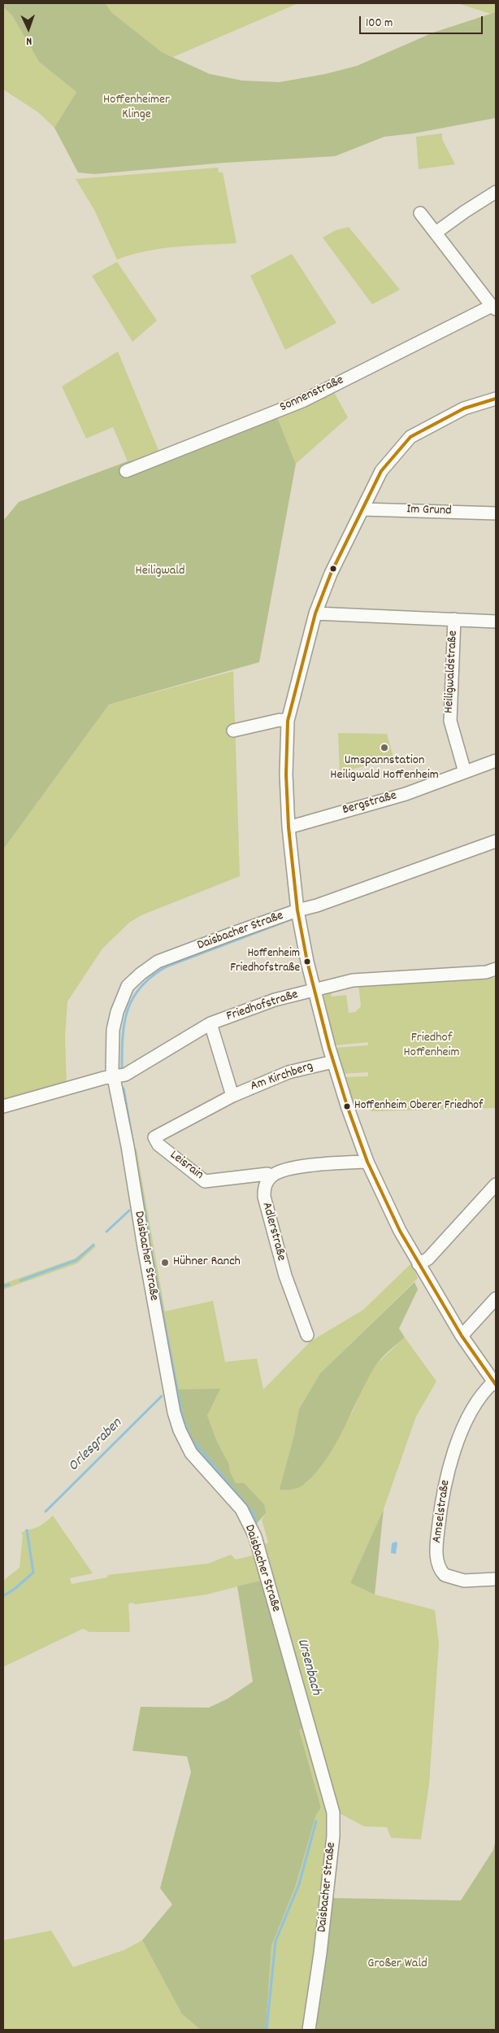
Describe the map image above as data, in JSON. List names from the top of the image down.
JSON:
{
  "streets": {
    "street": [
      "Sonnenstraße",
      "Im Grund",
      "Heiligwaldstraße",
      "Bergstraße",
      "Daisbacher Straße",
      "Friedhofstraße",
      "Am Kirchberg",
      "Leisrain",
      "Adlerstraße",
      "Amselstraße"
    ]
  },
  "crossings": [
    ["Heiligwaldstraße", "Bergstraße"],
    ["Daisbacher Straße", "Friedhofstraße"],
    ["Am Kirchberg", "Leisrain"],
    ["Leisrain", "Adlerstraße"]
  ],
  "water": ["Orlesgraben", "Ursenbach"],
  "parks": [
    "Hoffenheimer Klinge",
    "Heiligwald",
    "Friedhof Hoffenheim",
    "Großer Wald"
  ],
  "places": [
    "Umspannstation Heiligwald Hoffenheim",
    "Hoffenheim Friedhofstraße",
    "Hoffenheim Oberer Friedhof",
    "Hühner Ranch"
  ],
  "scale_bar": "100 m",
  "north": "bottom"
}
